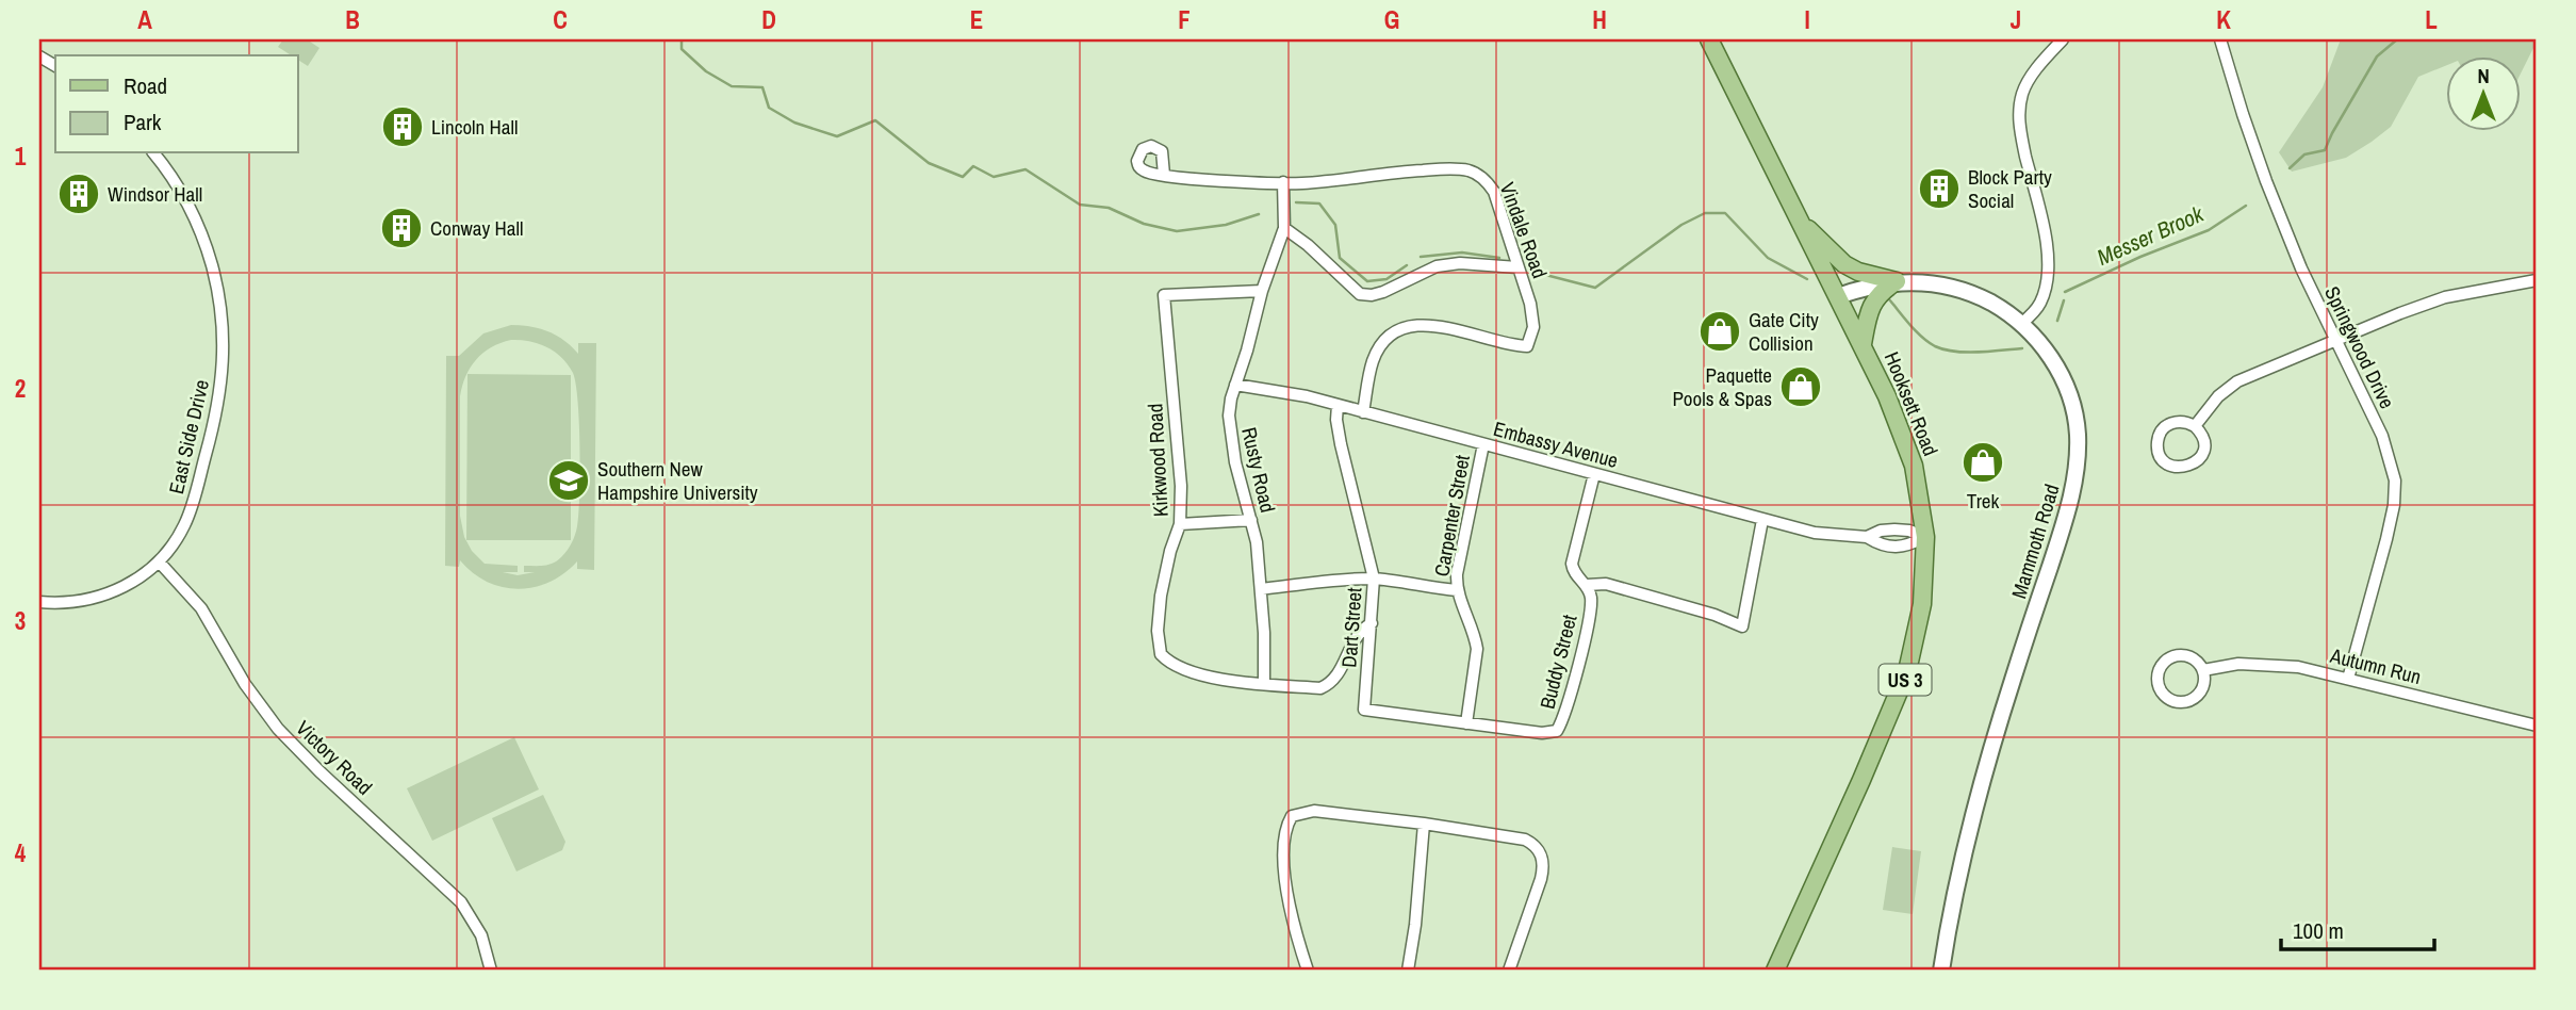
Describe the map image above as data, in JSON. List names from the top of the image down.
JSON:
{
  "streets": {
    "main road": ["Hooksett Road", "Mammoth Road", "US 3"],
    "street": [
      "Vindale Road",
      "Springwood Drive",
      "East Side Drive",
      "Embassy Avenue",
      "Kirkwood Road",
      "Rusty Road",
      "Carpenter Street",
      "Dart Street",
      "Buddy Street",
      "Autumn Run",
      "Victory Road"
    ]
  },
  "crossings": [
    ["Vindale Road", "Embassy Avenue"],
    ["Vindale Road", "Rusty Road"],
    ["Springwood Drive", "Autumn Run"],
    ["Hooksett Road", "Embassy Avenue"],
    ["Hooksett Road", "Mammoth Road"],
    ["East Side Drive", "Victory Road"],
    ["Embassy Avenue", "Rusty Road"],
    ["Embassy Avenue", "Carpenter Street"],
    ["Embassy Avenue", "Dart Street"],
    ["Embassy Avenue", "Buddy Street"],
    ["Kirkwood Road", "Rusty Road"],
    ["Carpenter Street", "Dart Street"],
    ["Carpenter Street", "Buddy Street"],
    ["Dart Street", "Buddy Street"]
  ],
  "water": ["Messer Brook"],
  "places": {
    "building": [
      "Lincoln Hall",
      "Block Party Social",
      "Windsor Hall",
      "Conway Hall"
    ],
    "shop": ["Gate City Collision", "Paquette Pools & Spas", "Trek"],
    "school or university": ["Southern New Hampshire University"]
  },
  "legend": ["Road", "Park"],
  "scale_bar": "100 m",
  "north": "top",
  "grid": {
    "columns": [
      "A",
      "B",
      "C",
      "D",
      "E",
      "F",
      "G",
      "H",
      "I",
      "J",
      "K",
      "L"
    ],
    "rows": [
      "1",
      "2",
      "3",
      "4"
    ]
  }
}
